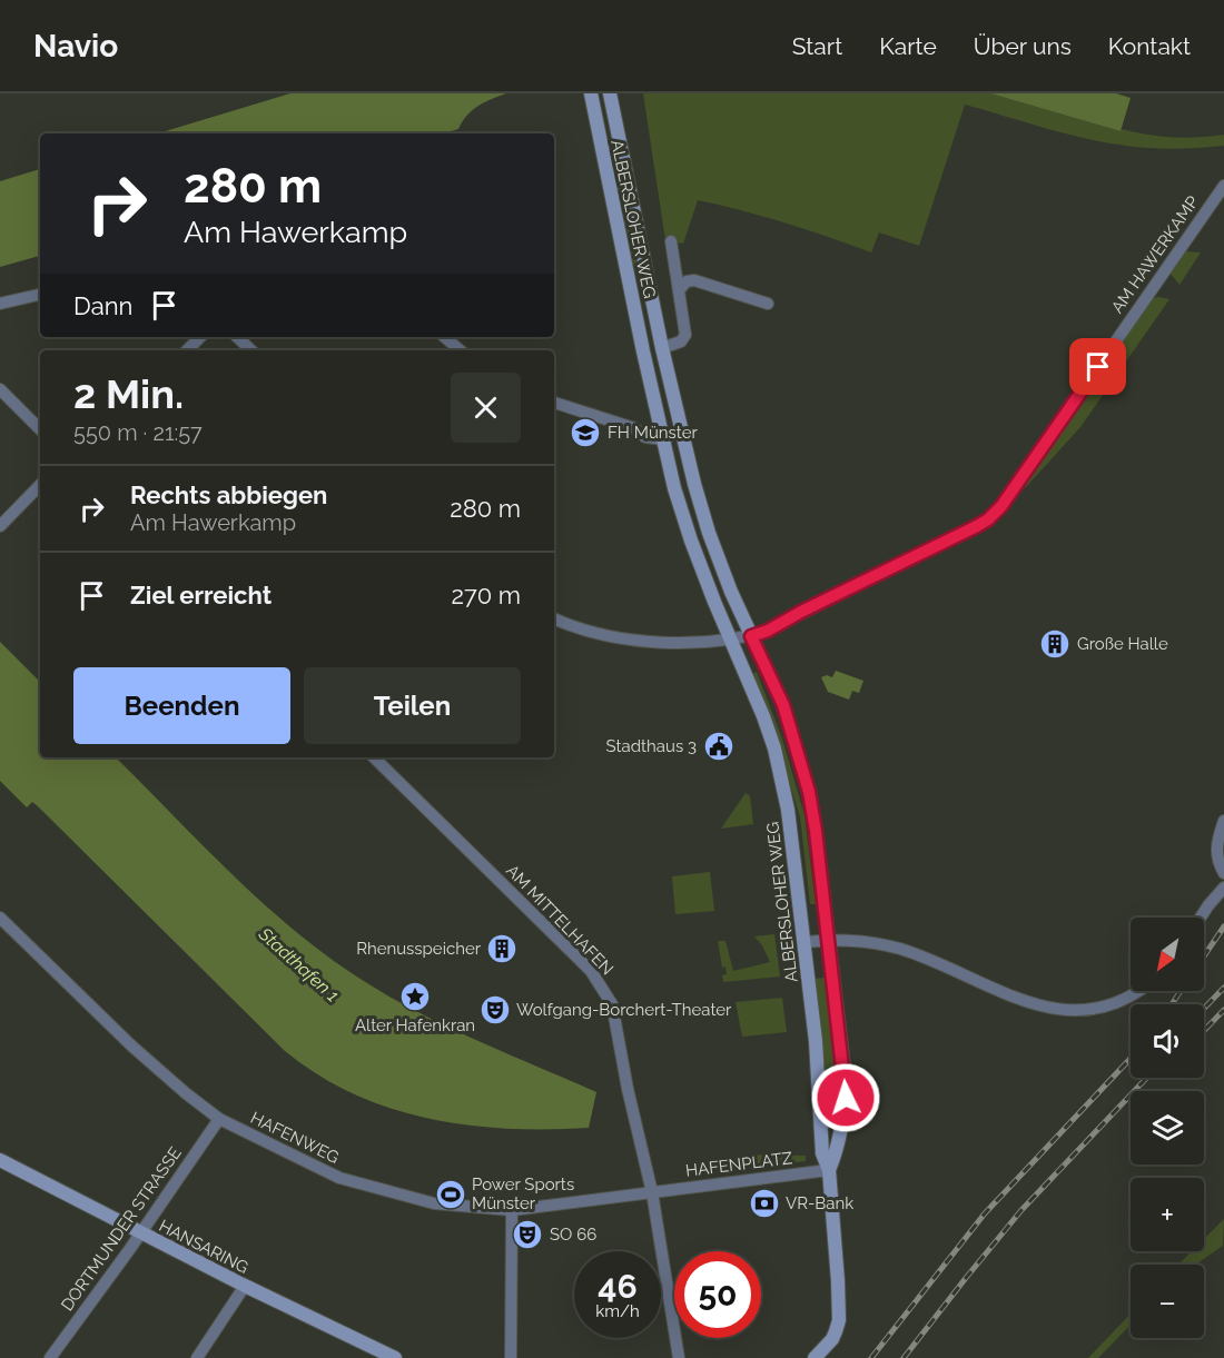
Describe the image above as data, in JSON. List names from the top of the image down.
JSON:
{
  "streets": {
    "main road": ["ALBERSLOHER WEG", "HANSARING"],
    "street": [
      "AM HAWERKAMP",
      "AM MITTELHAFEN",
      "HAFENWEG",
      "HAFENPLATZ",
      "DORTMUNDER STRASSE"
    ]
  },
  "crossings": [
    ["ALBERSLOHER WEG", "AM HAWERKAMP"],
    ["ALBERSLOHER WEG", "HAFENPLATZ"],
    ["AM MITTELHAFEN", "HAFENWEG"],
    ["AM MITTELHAFEN", "HAFENPLATZ"],
    ["HAFENWEG", "HAFENPLATZ"],
    ["HAFENWEG", "DORTMUNDER STRASSE"],
    ["DORTMUNDER STRASSE", "HANSARING"]
  ],
  "water": ["Stadthafen 1"],
  "places": {
    "school or university": ["FH Münster"],
    "building": ["Große Halle", "Rhenusspeicher"],
    "public building": ["Stadthaus 3"],
    "place": ["Alter Hafenkran"],
    "theatre": ["Wolfgang-Borchert-Theater", "SO 66"],
    "sports": ["Power Sports Münster"],
    "bank": ["VR-Bank"]
  },
  "north": "bottom left",
  "page": {
    "header": "Navio",
    "nav": [
      "Start",
      "Karte",
      "Über uns",
      "Kontakt"
    ],
    "turn": ["280 m", "Am Hawerkamp"],
    "then": "Dann",
    "heading": ["2 Min.", "550 m · 21:57"],
    "list": [
      {
        "name": "Rechts abbiegen",
        "note": "Am Hawerkamp",
        "value": "280 m"
      },
      {
        "name": "Ziel erreicht",
        "value": "270 m"
      }
    ],
    "buttons": ["Beenden", "Teilen"],
    "map_buttons": ["+", "−"],
    "speed": "46 km/h",
    "limit": "50"
  }
}
